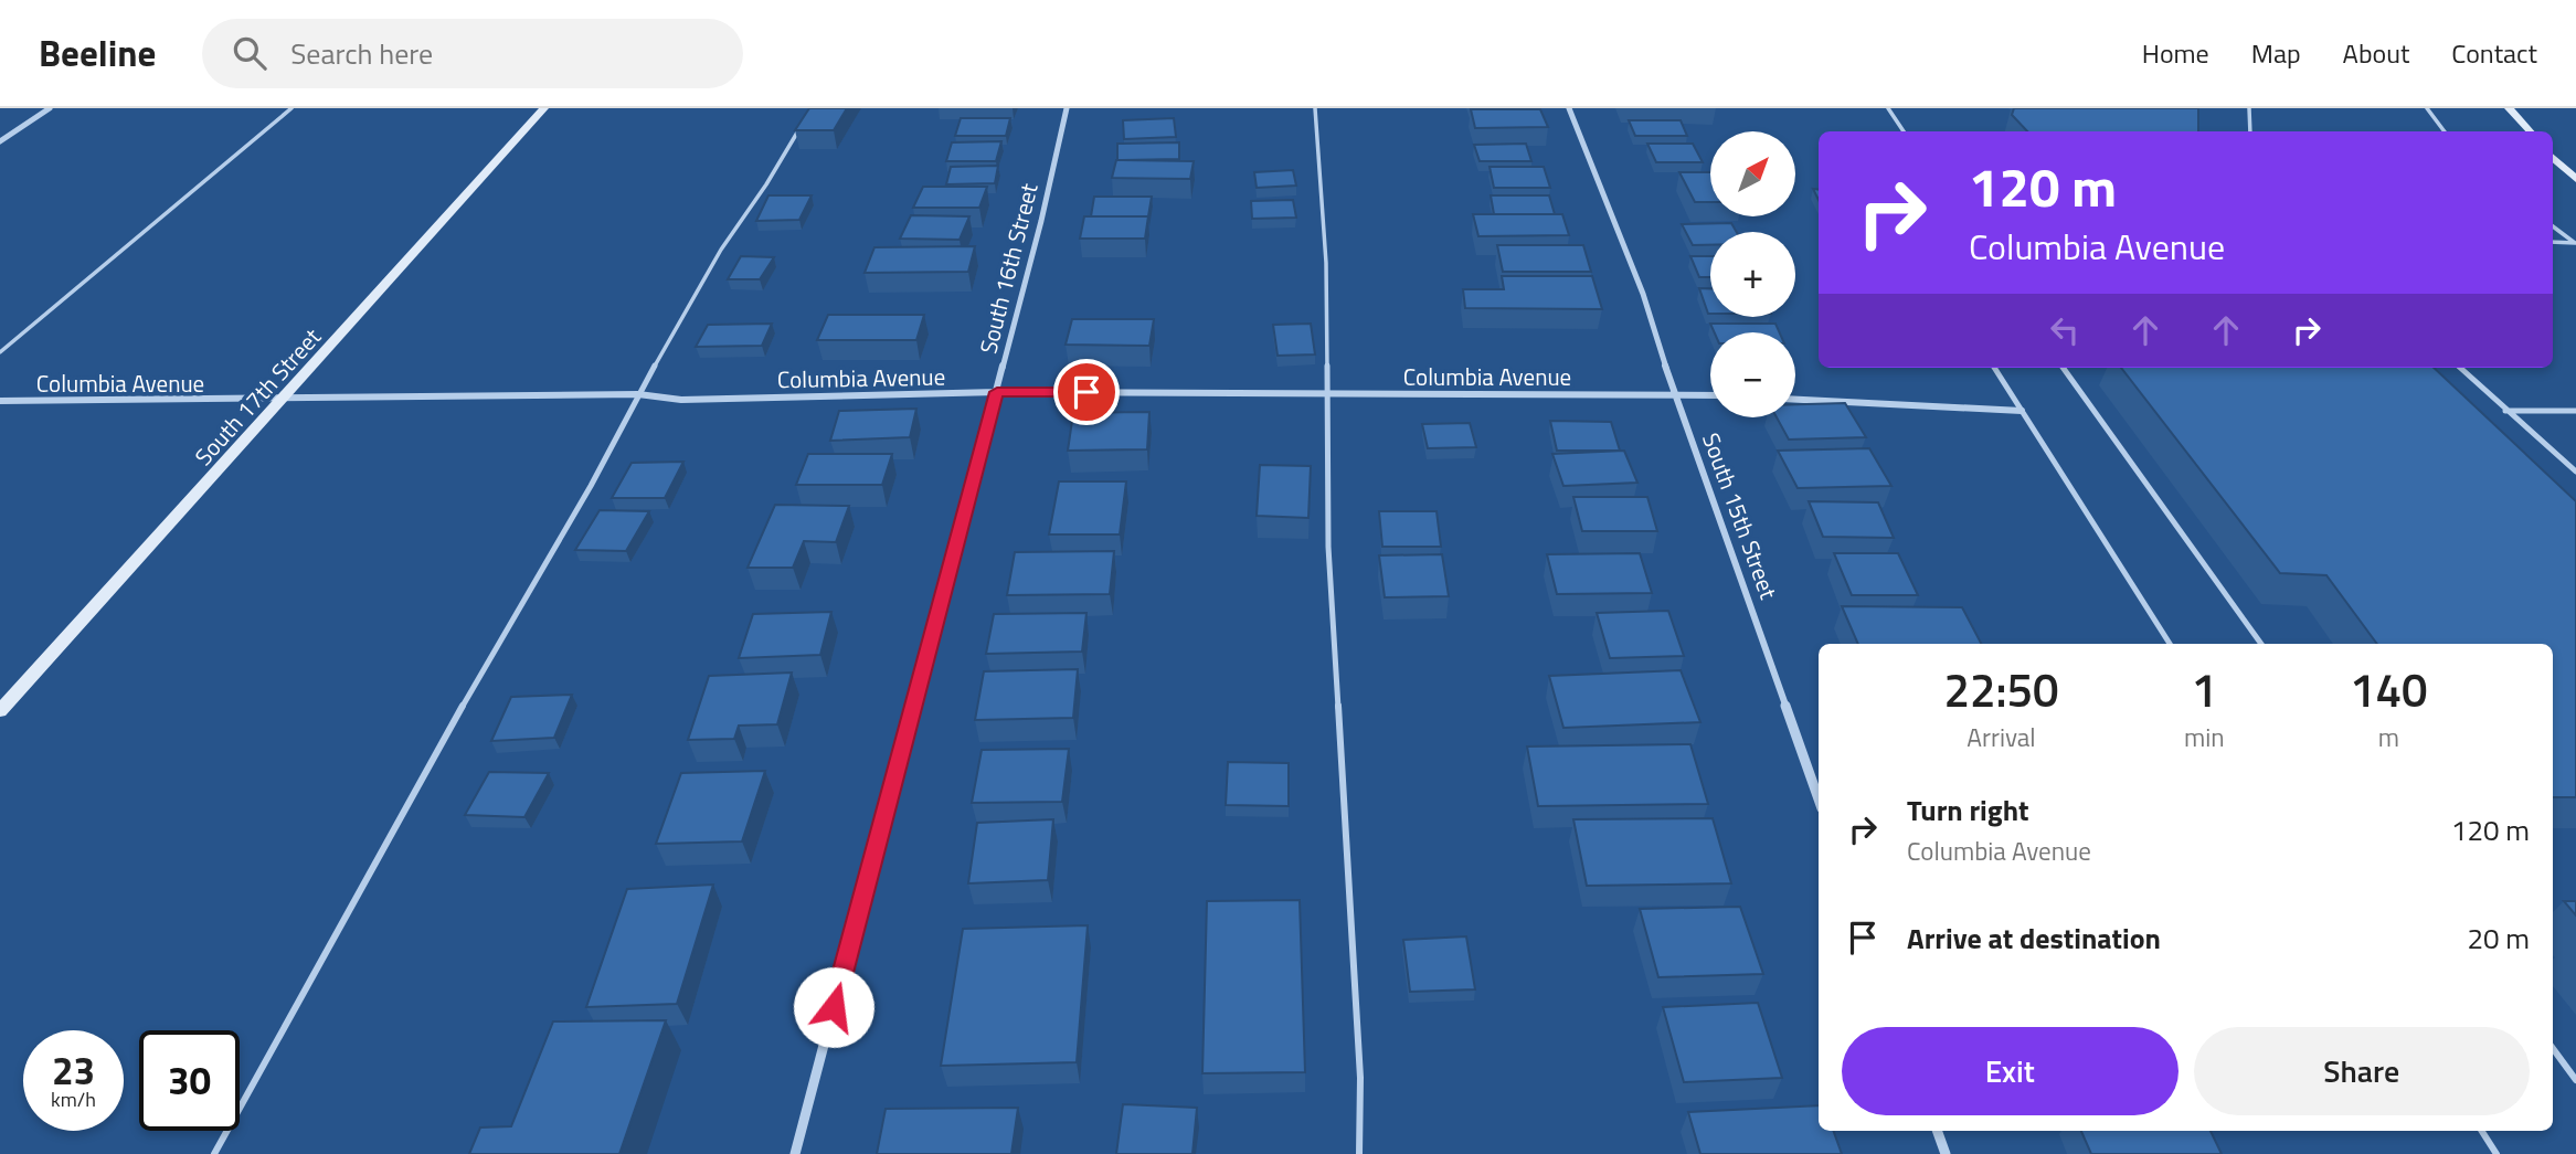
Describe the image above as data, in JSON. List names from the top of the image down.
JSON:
{
  "streets": {
    "street": [
      "South 16th Street",
      "Columbia Avenue",
      "South 17th Street",
      "South 15th Street"
    ]
  },
  "crossings": [
    ["South 16th Street", "Columbia Avenue"],
    ["Columbia Avenue", "South 17th Street"],
    ["Columbia Avenue", "South 15th Street"]
  ],
  "north": "top right",
  "page": {
    "header": "Beeline",
    "search": "Search here",
    "nav": [
      "Home",
      "Map",
      "About",
      "Contact"
    ],
    "map_buttons": ["+", "−"],
    "turn": ["120 m", "Columbia Avenue"],
    "eta": [
      "22:50",
      "Arrival",
      "1",
      "min",
      "140",
      "m"
    ],
    "list": [
      {
        "name": "Turn right",
        "note": "Columbia Avenue",
        "value": "120 m"
      },
      {
        "name": "Arrive at destination",
        "value": "20 m"
      }
    ],
    "buttons": ["Exit", "Share"],
    "speed": "23 km/h",
    "limit": "30"
  }
}
